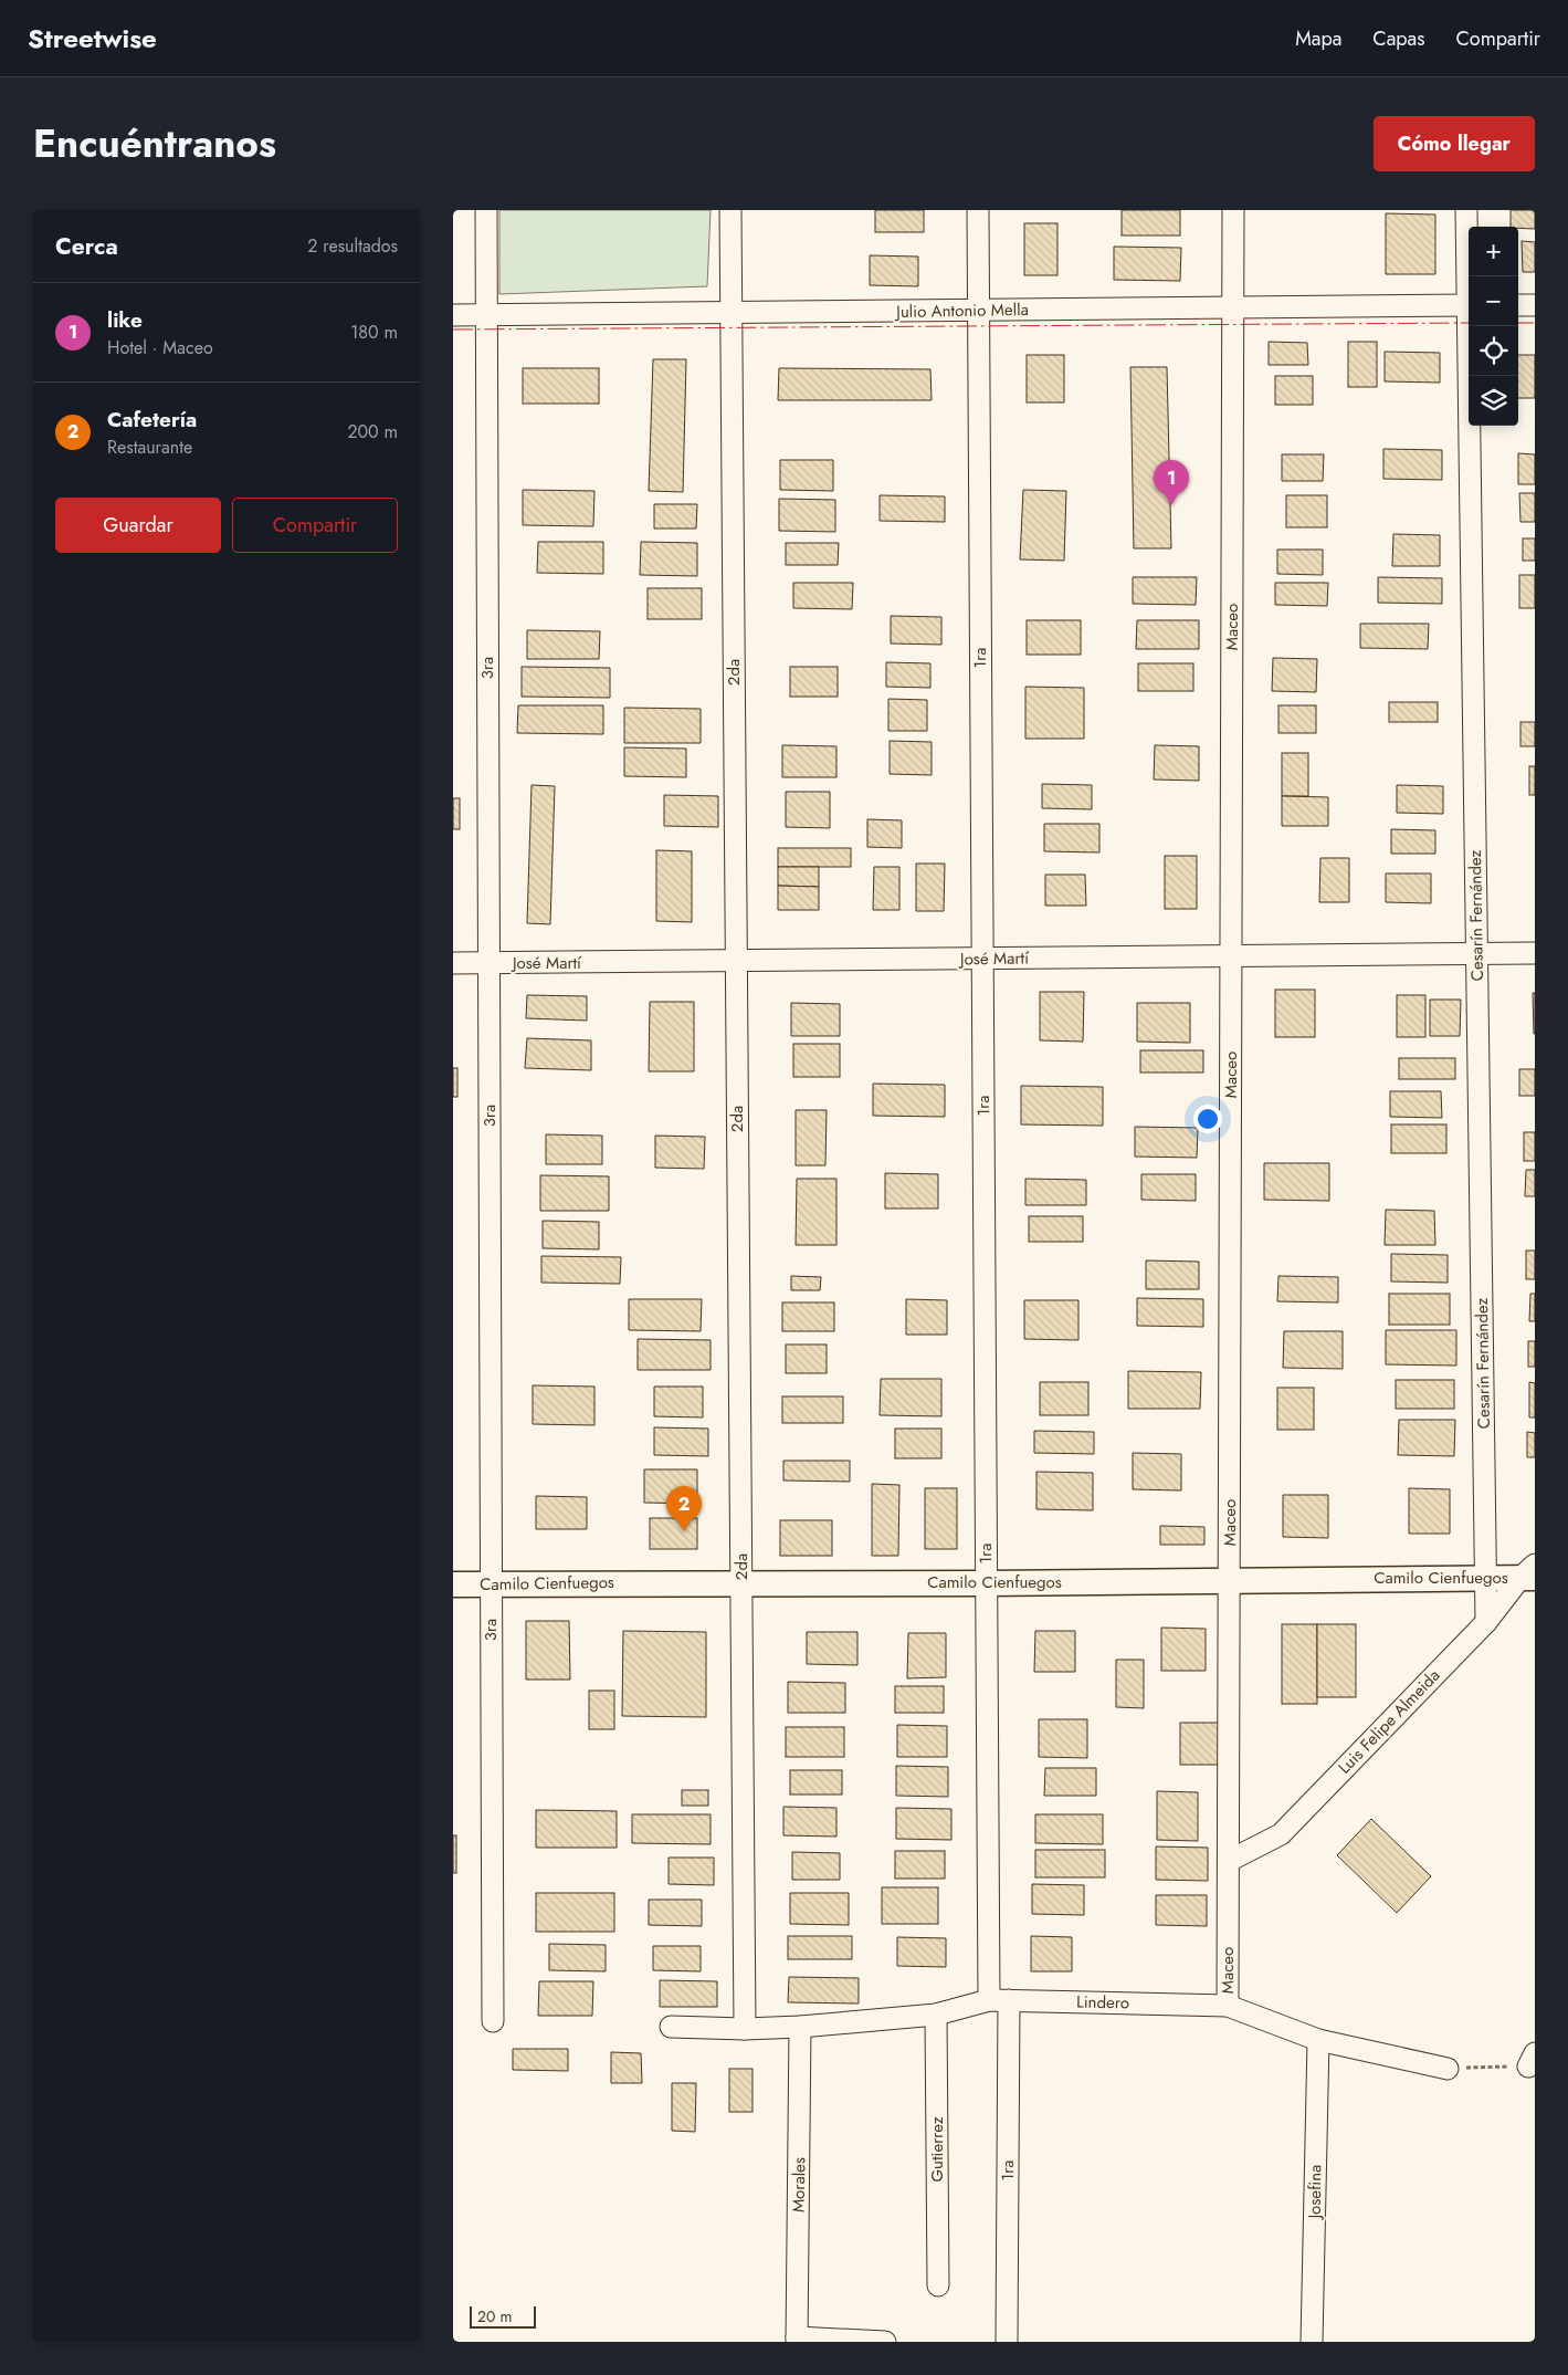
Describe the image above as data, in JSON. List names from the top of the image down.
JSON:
{
  "streets": {
    "street": [
      "Julio Antonio Mella",
      "Maceo",
      "1ra",
      "3ra",
      "2da",
      "Cesarín Fernández",
      "José Martí",
      "Camilo Cienfuegos",
      "Luis Felipe Almeida",
      "Lindero",
      "Gutierrez",
      "Morales",
      "Josefina"
    ]
  },
  "crossings": [
    ["Julio Antonio Mella", "Maceo"],
    ["Julio Antonio Mella", "1ra"],
    ["Julio Antonio Mella", "3ra"],
    ["Julio Antonio Mella", "2da"],
    ["Maceo", "José Martí"],
    ["Maceo", "Camilo Cienfuegos"],
    ["Maceo", "Luis Felipe Almeida"],
    ["Maceo", "Lindero"],
    ["1ra", "José Martí"],
    ["1ra", "Camilo Cienfuegos"],
    ["1ra", "Lindero"],
    ["3ra", "José Martí"],
    ["3ra", "Camilo Cienfuegos"],
    ["2da", "José Martí"],
    ["2da", "Camilo Cienfuegos"],
    ["2da", "Lindero"],
    ["Cesarín Fernández", "José Martí"],
    ["Cesarín Fernández", "Camilo Cienfuegos"],
    ["Cesarín Fernández", "Luis Felipe Almeida"],
    ["Camilo Cienfuegos", "Luis Felipe Almeida"],
    ["Lindero", "Gutierrez"],
    ["Lindero", "Morales"],
    ["Lindero", "Josefina"]
  ],
  "scale_bar": "20 m",
  "page": {
    "header": "Streetwise",
    "nav": ["Mapa", "Capas", "Compartir"],
    "title": "Encuéntranos",
    "buttons": [
      "Cómo llegar",
      ["Guardar", "Compartir"]
    ],
    "heading": ["Cerca", "2 resultados"],
    "map_buttons": ["+", "−"],
    "list": [
      {
        "mark": "1",
        "name": "like",
        "note": "Hotel · Maceo",
        "value": "180 m"
      },
      {
        "mark": "2",
        "name": "Cafetería",
        "note": "Restaurante",
        "value": "200 m"
      }
    ],
    "pins": ["1", "2"],
    "scale": "20 m"
  }
}
